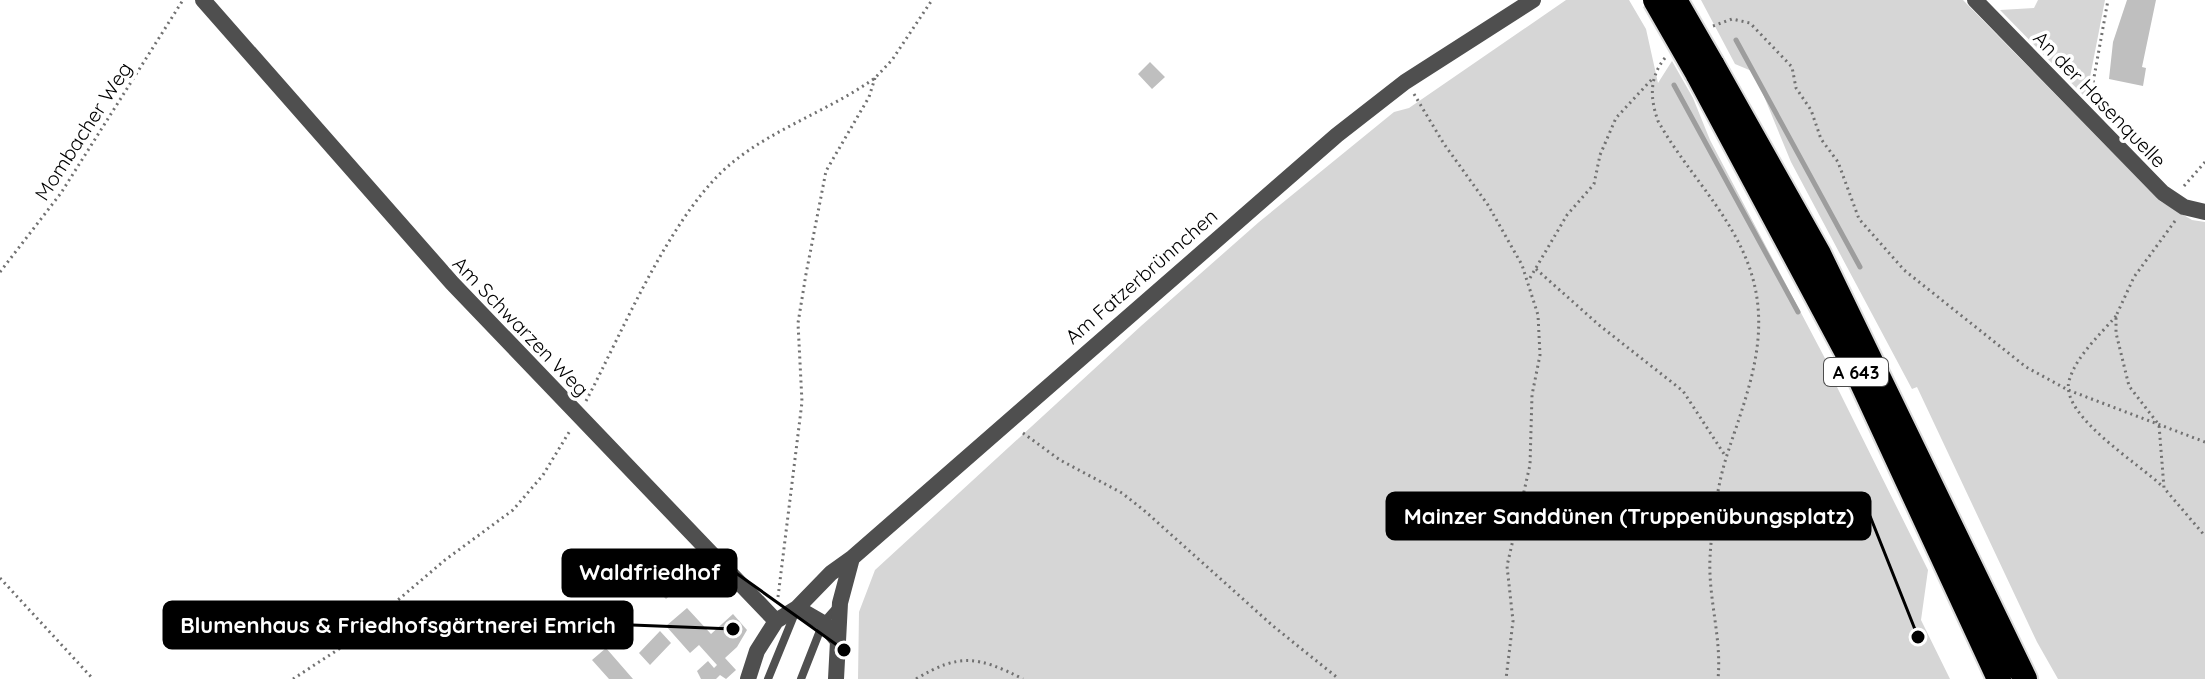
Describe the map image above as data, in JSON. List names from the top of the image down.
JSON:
{
  "streets": {
    "highway": ["A 643"],
    "street": ["An der Hasenquelle", "Am Fatzerbrünnchen", "Am Schwarzen Weg"],
    "path": ["Mombacher Weg"]
  },
  "crossings": [
    ["Am Fatzerbrünnchen", "Am Schwarzen Weg"]
  ],
  "places": ["Blumenhaus & Friedhofsgärtnerei Emrich", "Mainzer Sanddünen (Truppenübungsplatz)", "Waldfriedhof"]
}
